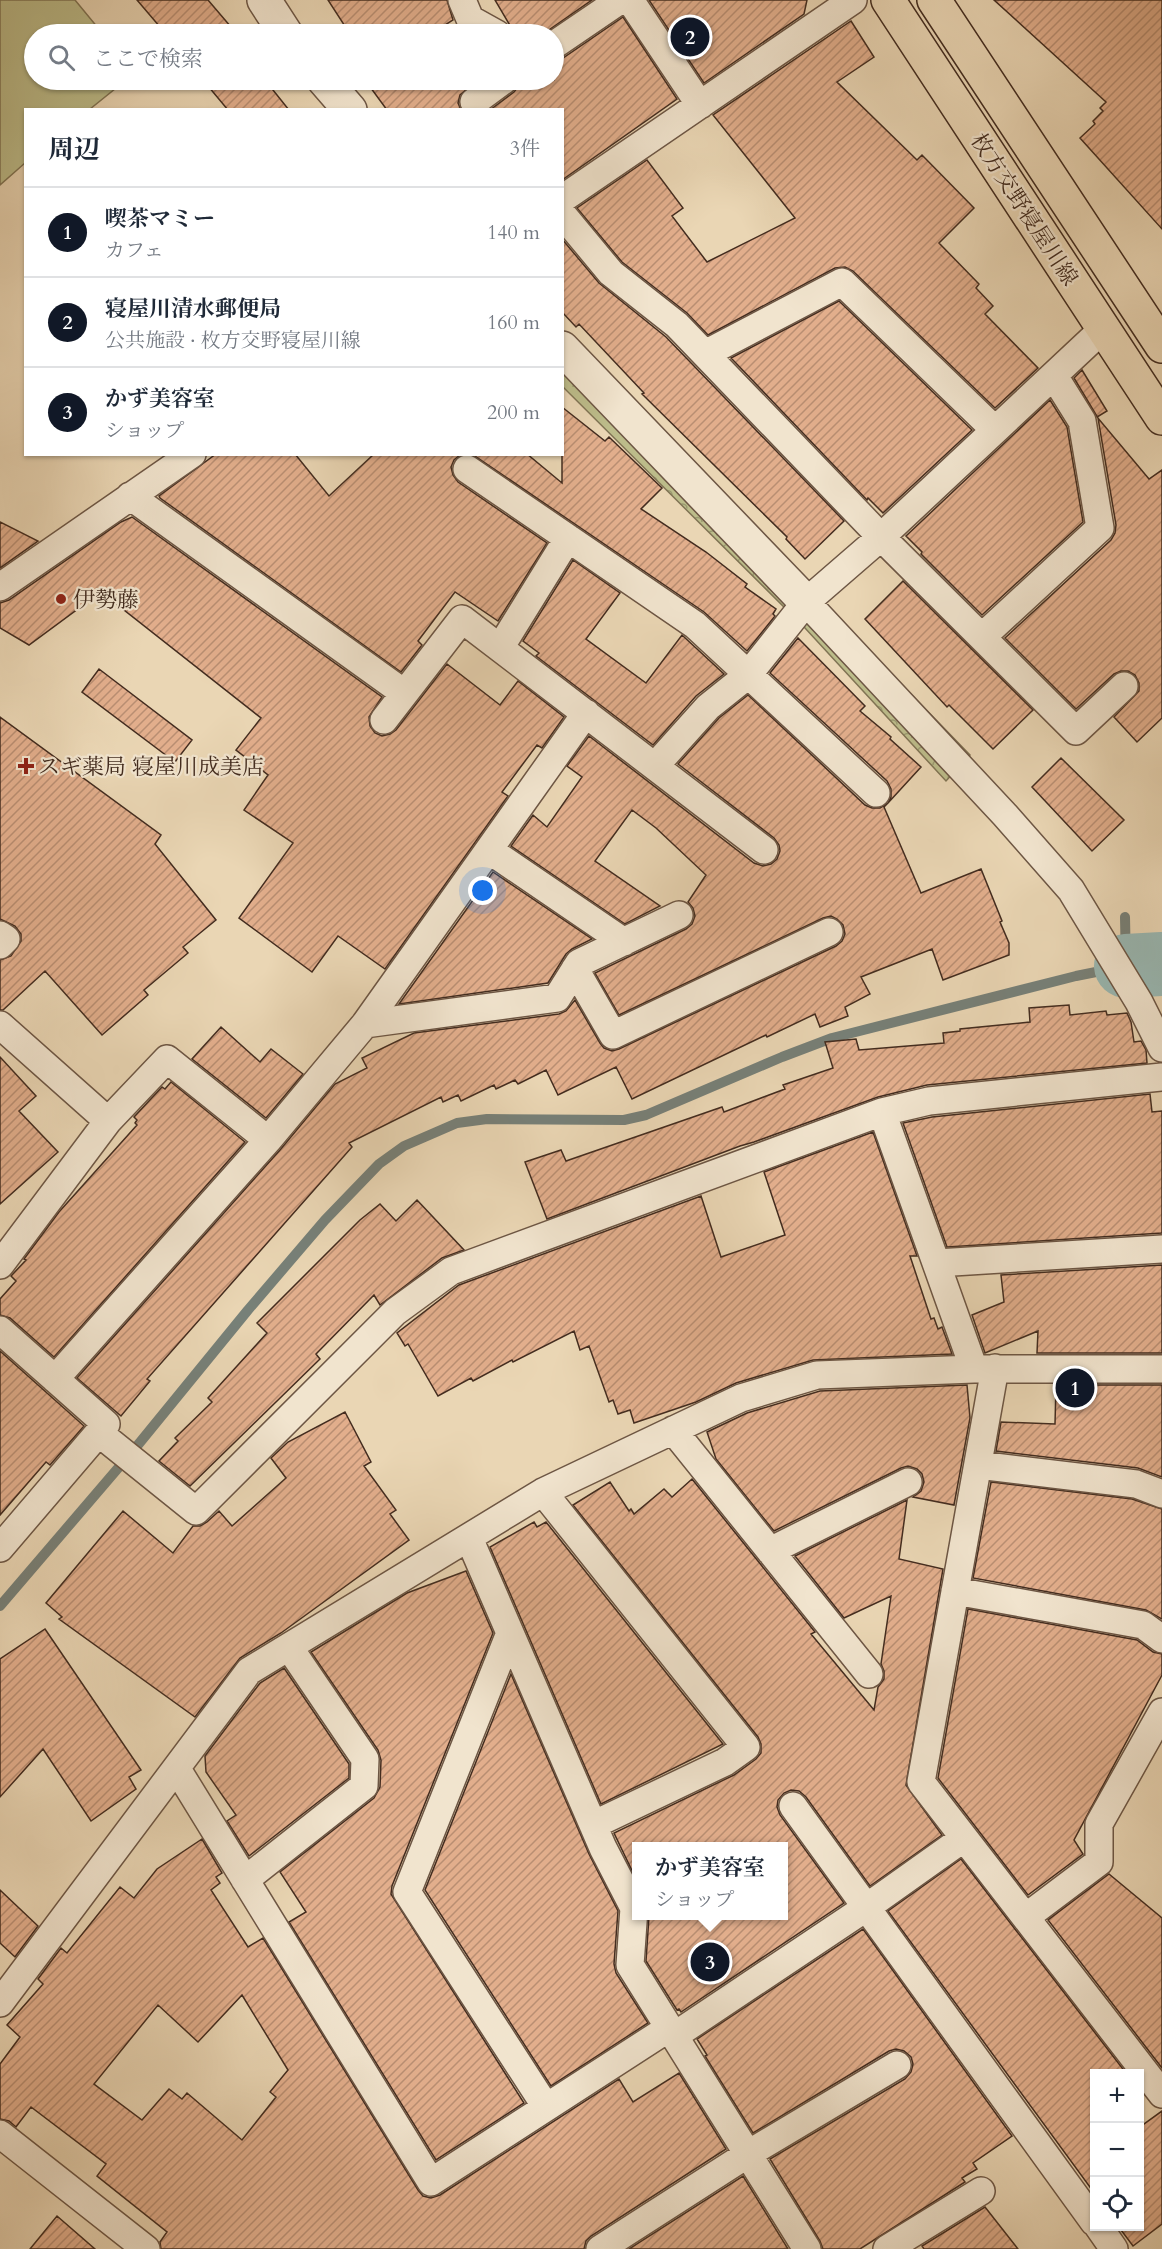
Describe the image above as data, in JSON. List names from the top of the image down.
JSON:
{
  "streets": {
    "main road": ["枚方交野寝屋川線"]
  },
  "places": {
    "other": ["伊勢藤"],
    "health": ["スギ薬局 寝屋川成美店"]
  },
  "page": {
    "pins": ["2", "1", "3"],
    "search": "ここで検索",
    "heading": ["周辺", "3件"],
    "list": [
      {
        "mark": "1",
        "name": "喫茶マミー",
        "note": "カフェ",
        "value": "140 m"
      },
      {
        "mark": "2",
        "name": "寝屋川清水郵便局",
        "note": "公共施設 · 枚方交野寝屋川線",
        "value": "160 m"
      },
      {
        "mark": "3",
        "name": "かず美容室",
        "note": "ショップ",
        "value": "200 m"
      }
    ],
    "popup": ["かず美容室", "ショップ"],
    "map_buttons": ["+", "−"]
  }
}
